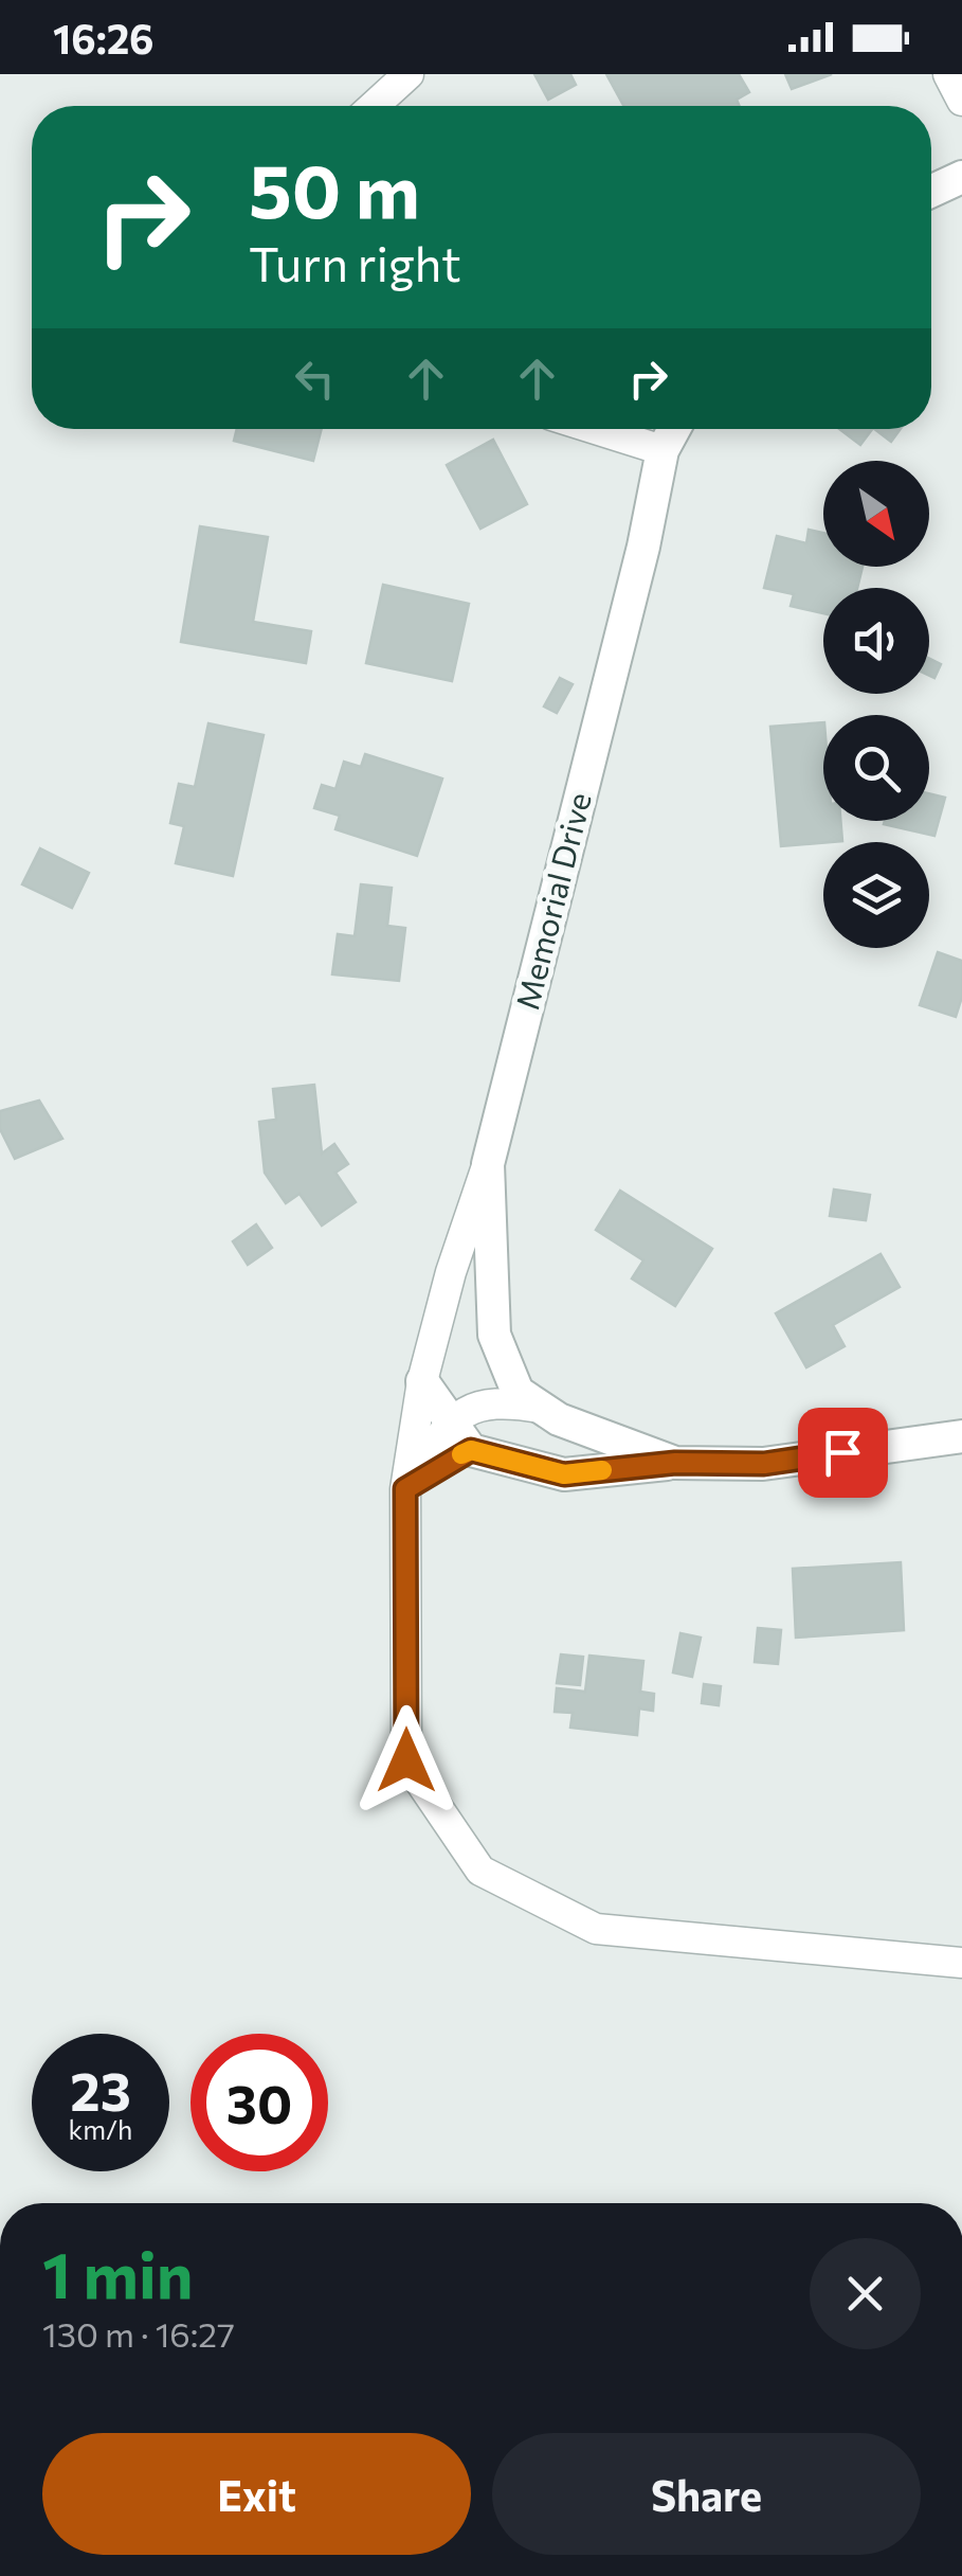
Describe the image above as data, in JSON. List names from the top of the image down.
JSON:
{
  "streets": {
    "street": ["Memorial Drive"]
  },
  "north": "bottom right",
  "page": {
    "status": "16:26",
    "turn": ["50 m", "Turn right"],
    "speed": "23 km/h",
    "limit": "30",
    "heading": ["1 min", "130 m · 16:27"],
    "buttons": ["Exit", "Share"]
  }
}
